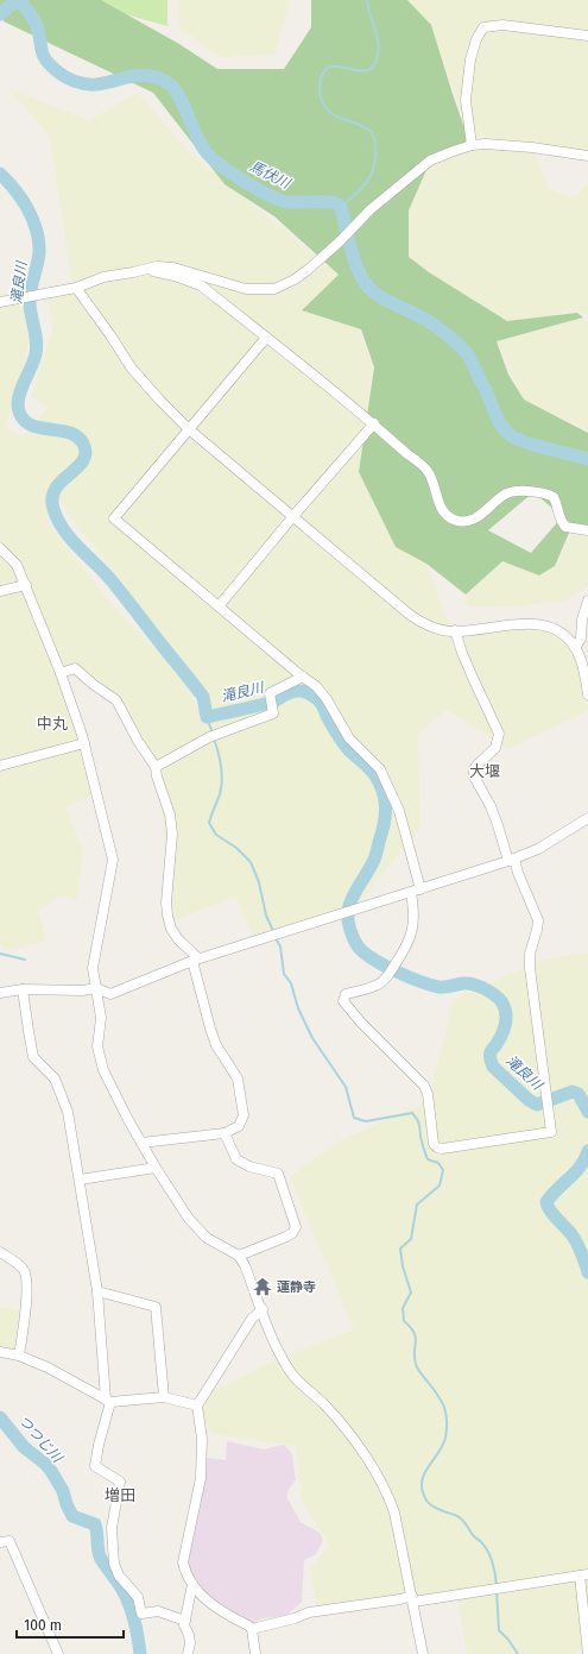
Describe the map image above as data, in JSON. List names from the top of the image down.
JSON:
{
  "districts": ["中丸", "大堰", "増田"],
  "water": ["馬伏川", "滝良川", "つつじ川"],
  "places": {
    "temple": ["蓮静寺"]
  },
  "scale_bar": "100 m"
}
